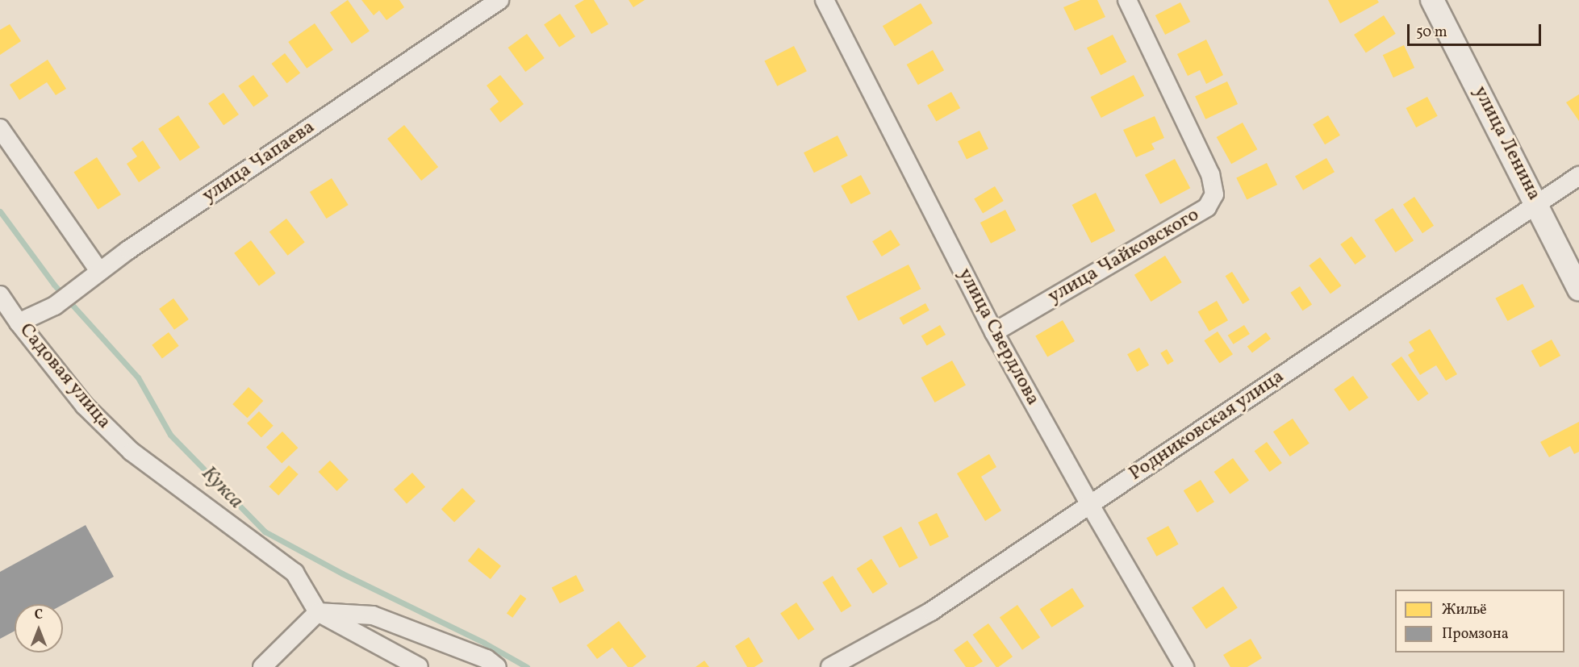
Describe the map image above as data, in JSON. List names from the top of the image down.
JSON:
{
  "streets": {
    "street": [
      "улица Ленина",
      "улица Чапаева",
      "улица Чайковского",
      "улица Свердлова",
      "Садовая улица",
      "Родниковская улица"
    ]
  },
  "crossings": [
    ["улица Ленина", "Родниковская улица"],
    ["улица Чапаева", "Садовая улица"],
    ["улица Чайковского", "улица Свердлова"],
    ["улица Свердлова", "Родниковская улица"]
  ],
  "water": ["Кукса"],
  "legend": ["Жильё", "Промзона"],
  "scale_bar": "50 m",
  "north": "top"
}
